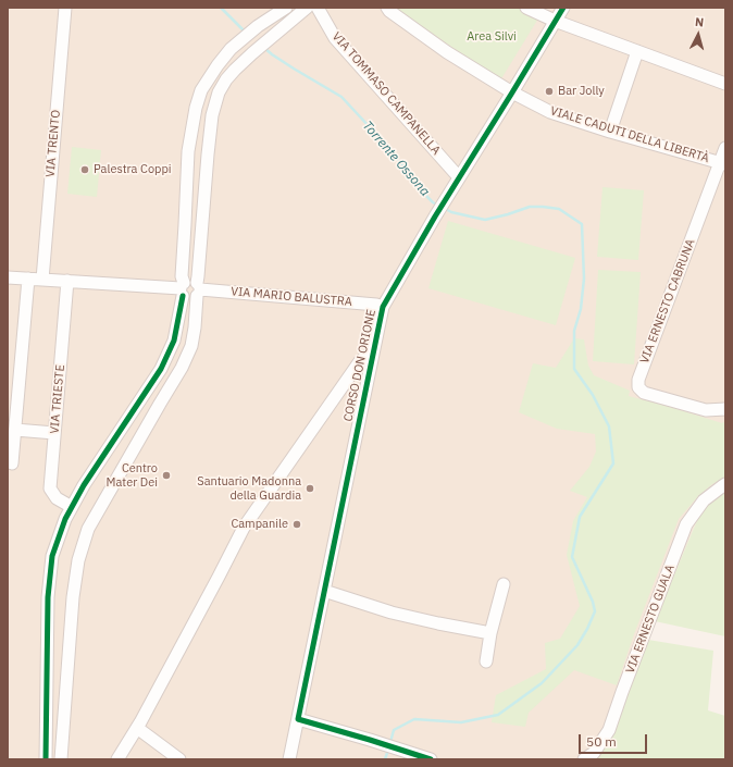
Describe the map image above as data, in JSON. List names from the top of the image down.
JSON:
{
  "streets": {
    "street": [
      "VIA TOMMASO CAMPANELLA",
      "VIALE CADUTI DELLA LIBERTÀ",
      "VIA TRENTO",
      "VIA MARIO BALUSTRA",
      "VIA ERNESTO CABRUNA",
      "CORSO DON ORIONE",
      "VIA TRIESTE",
      "VIA ERNESTO GUALA"
    ]
  },
  "crossings": [
    ["VIA TOMMASO CAMPANELLA", "CORSO DON ORIONE"],
    ["VIALE CADUTI DELLA LIBERTÀ", "VIA ERNESTO CABRUNA"],
    ["VIALE CADUTI DELLA LIBERTÀ", "CORSO DON ORIONE"],
    ["VIA MARIO BALUSTRA", "CORSO DON ORIONE"]
  ],
  "water": ["Torrente Ossona"],
  "parks": ["Area Silvi"],
  "places": [
    "Bar Jolly",
    "Palestra Coppi",
    "Centro Mater Dei",
    "Santuario Madonna della Guardia",
    "Campanile"
  ],
  "scale_bar": "50 m",
  "north": "top"
}
